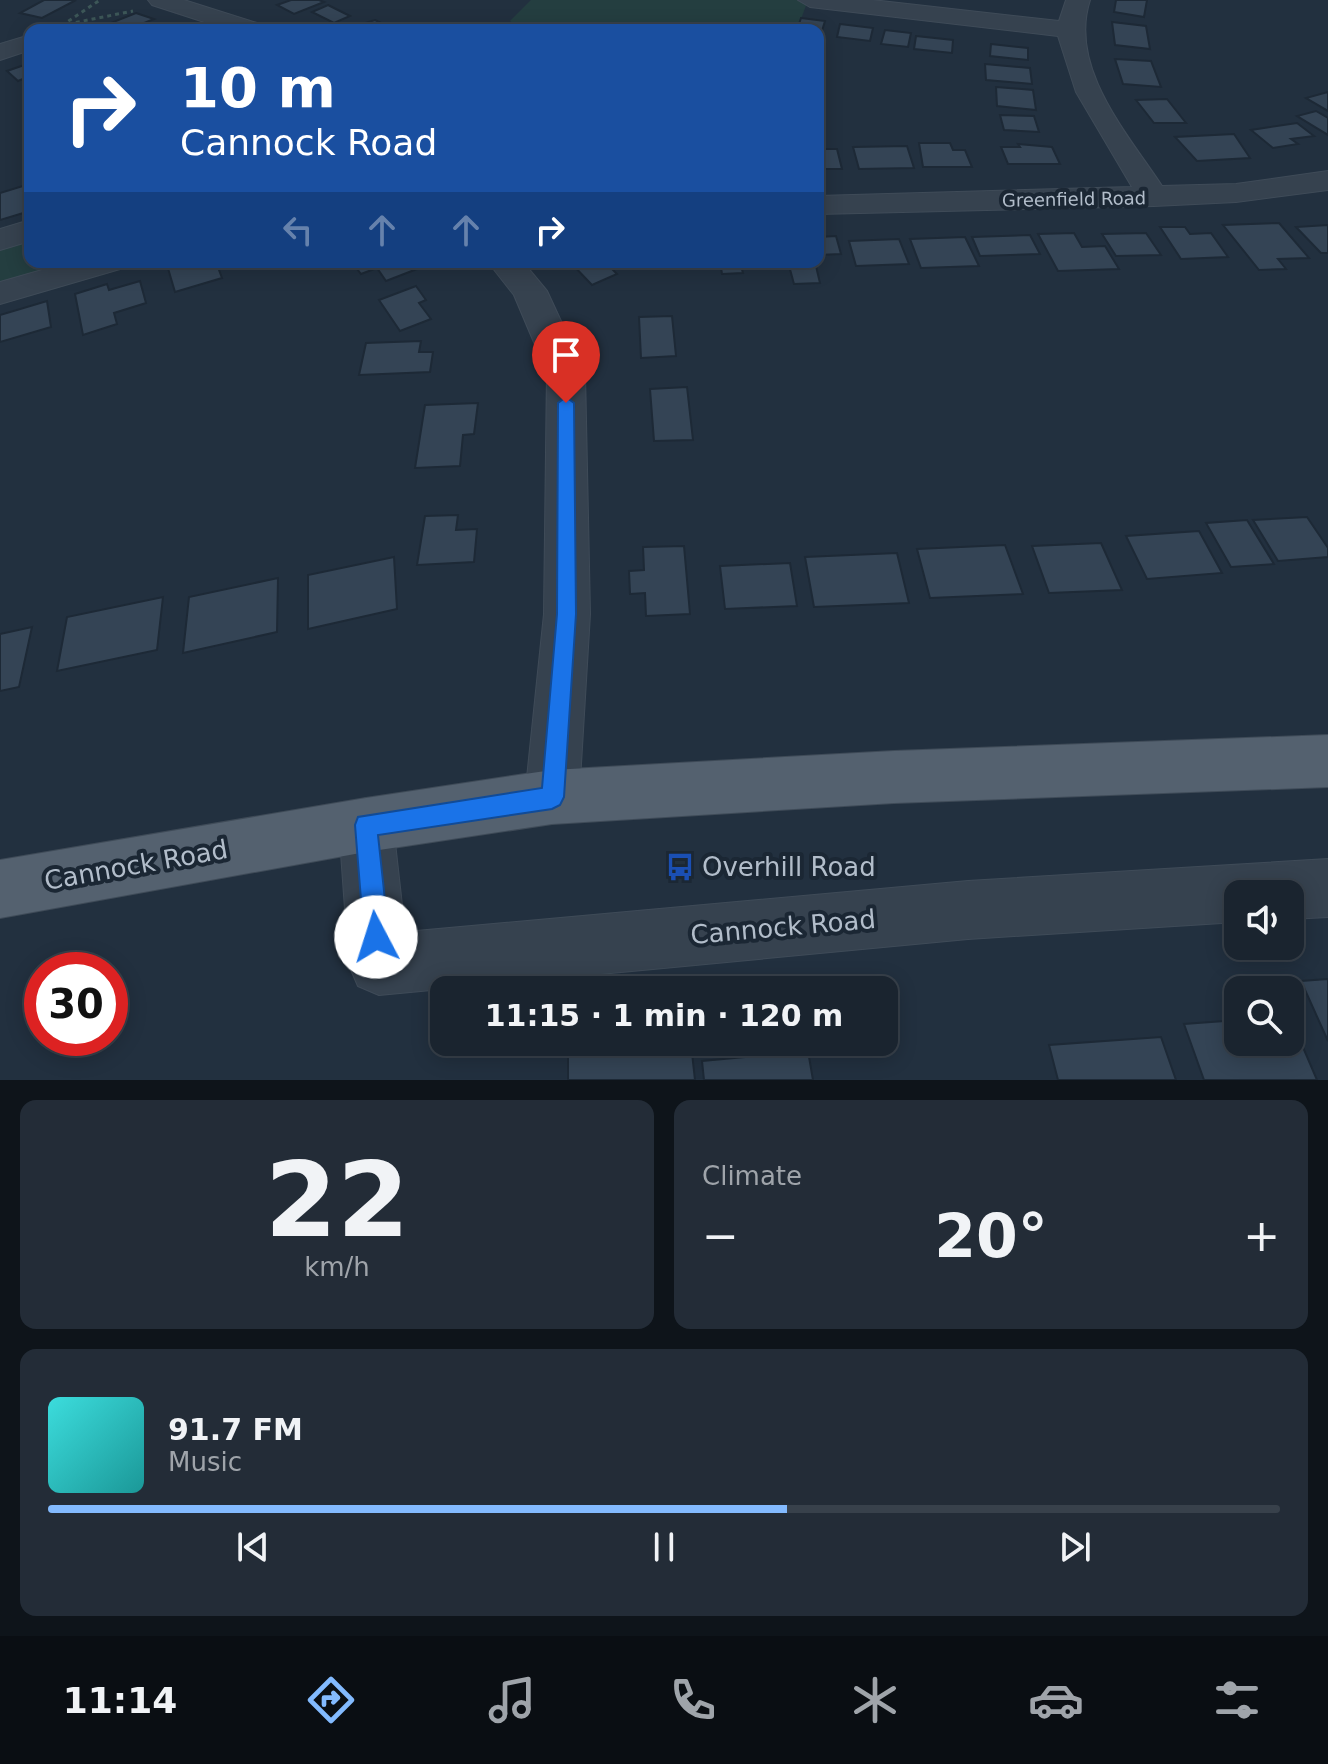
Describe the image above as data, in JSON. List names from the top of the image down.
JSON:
{
  "streets": {
    "main road": ["Cannock Road"],
    "street": ["Greenfield Road"]
  },
  "places": {
    "bus stop": ["Overhill Road"]
  },
  "page": {
    "turn": ["10 m", "Cannock Road"],
    "limit": "30",
    "trip": "11:15 · 1 min · 120 m",
    "tile": [
      ["22", "km/h"],
      "Climate"
    ],
    "heat": ["−", "20°", "+"],
    "song": ["91.7 FM", "Music"],
    "tabs": "11:14"
  }
}
